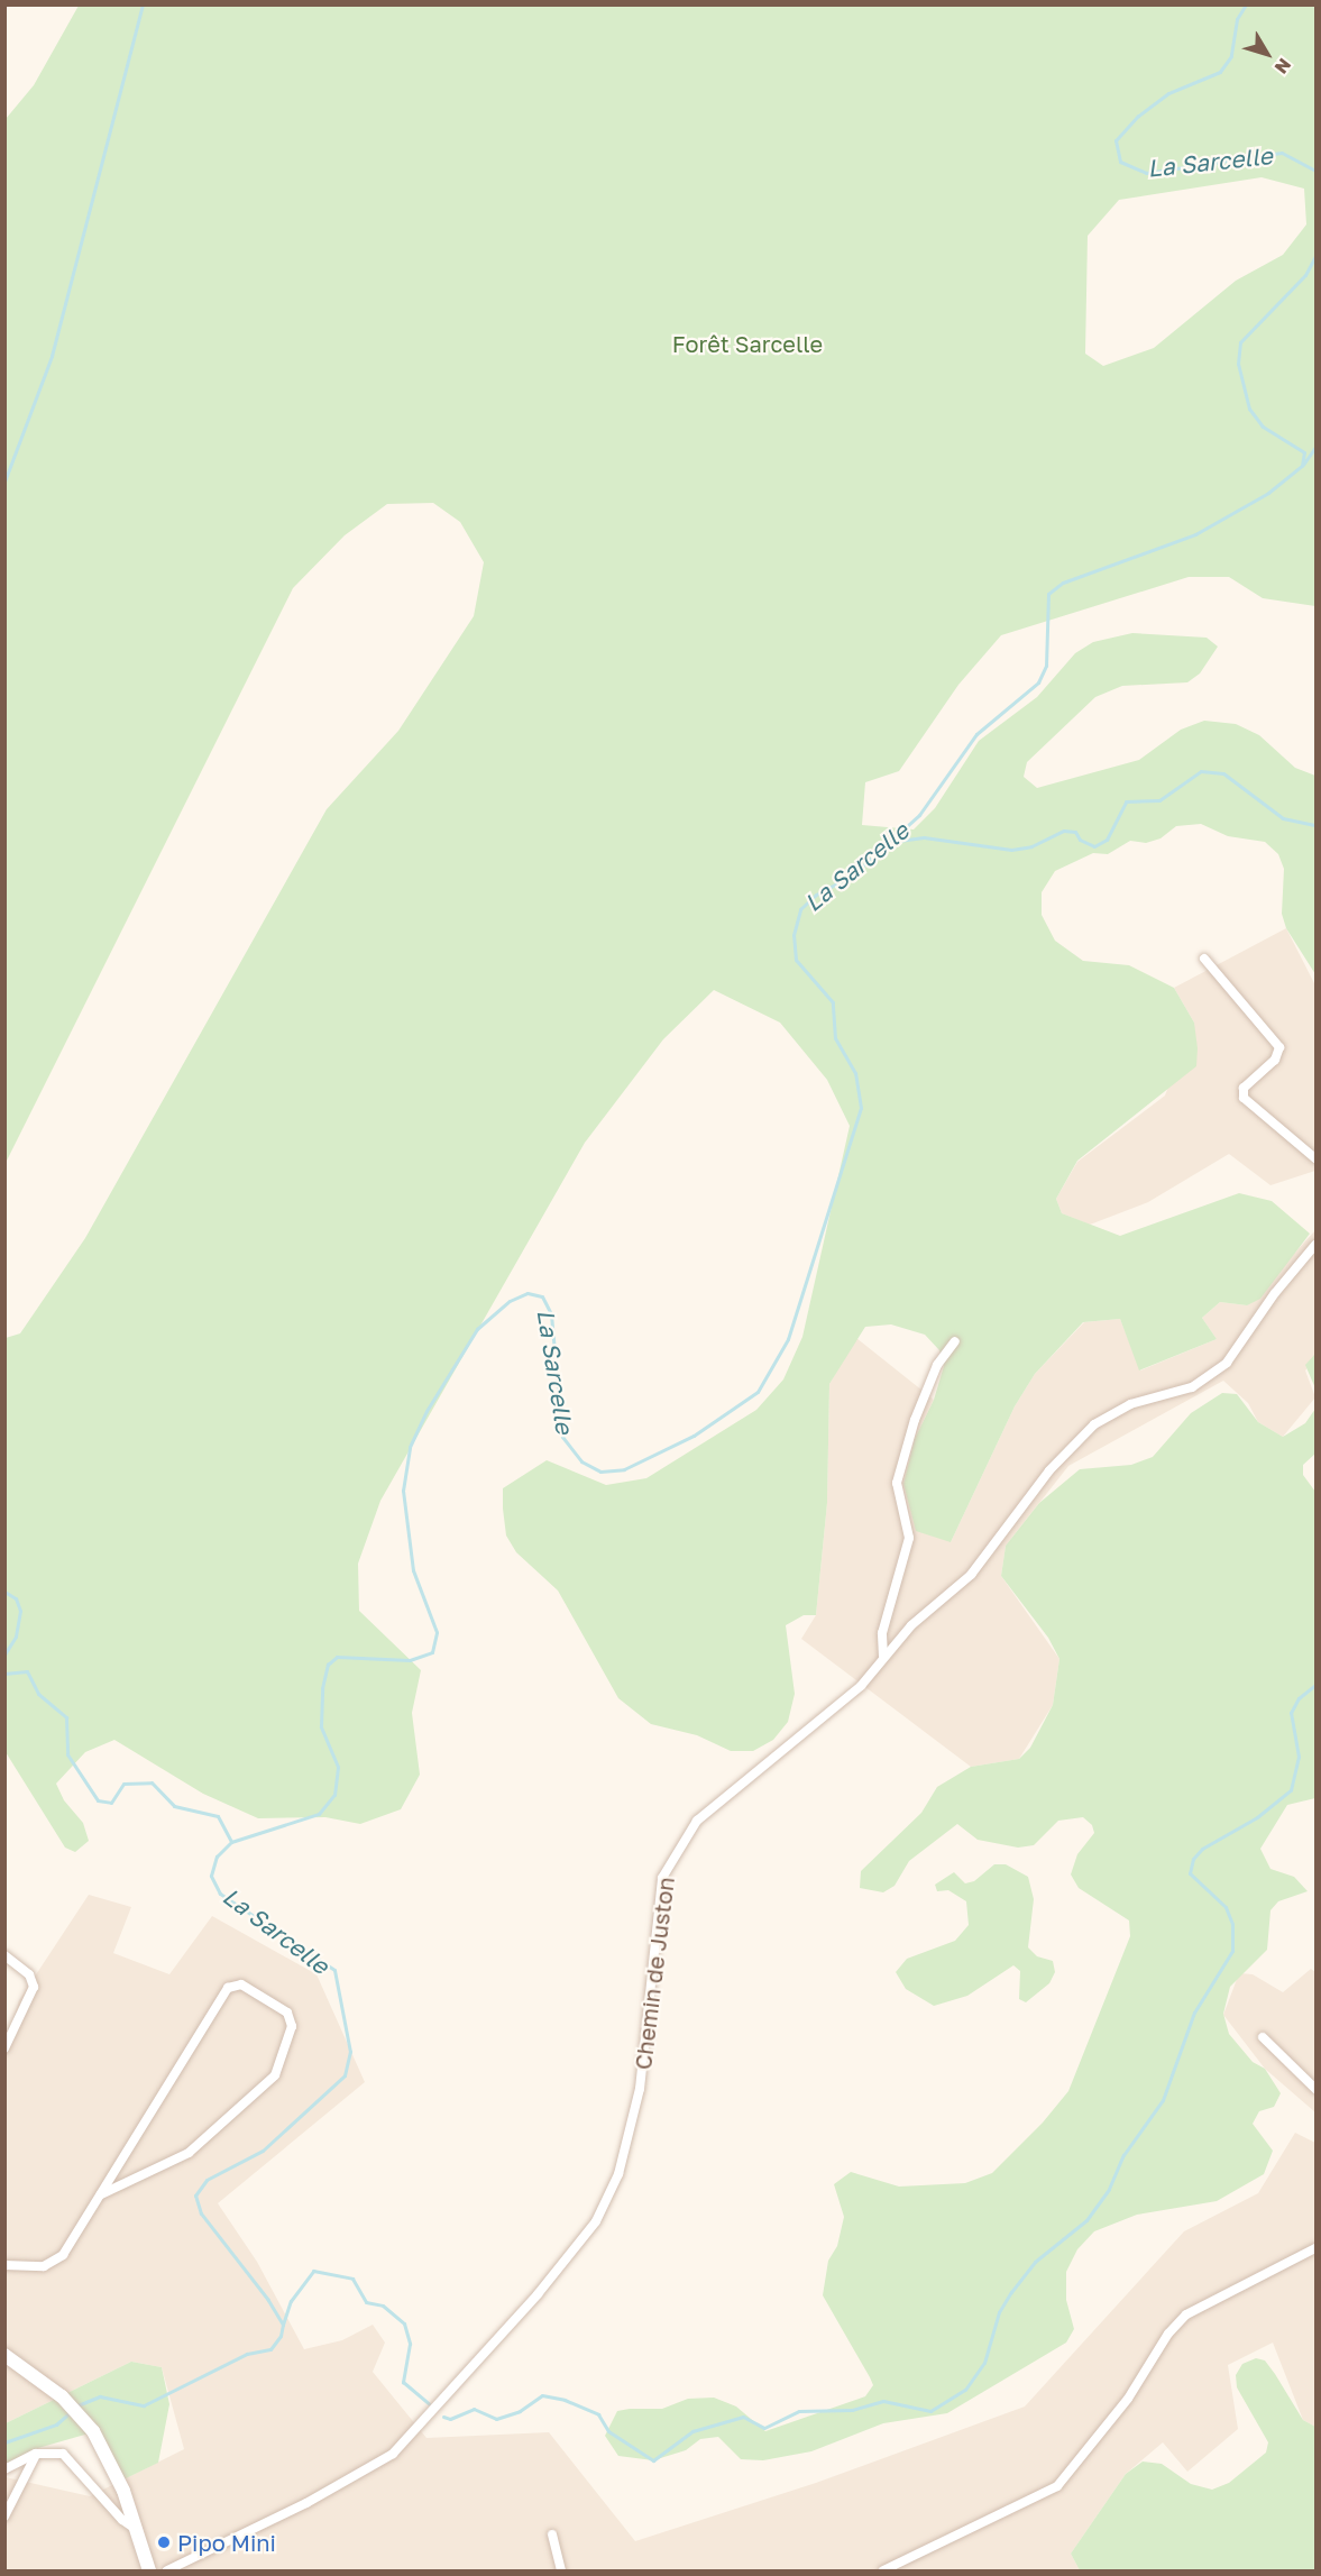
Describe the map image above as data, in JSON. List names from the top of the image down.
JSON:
{
  "streets": {
    "street": ["Chemin de Juston"]
  },
  "water": ["La Sarcelle"],
  "parks": ["Forêt Sarcelle"],
  "places": ["Pipo Mini"],
  "north": "bottom right"
}
